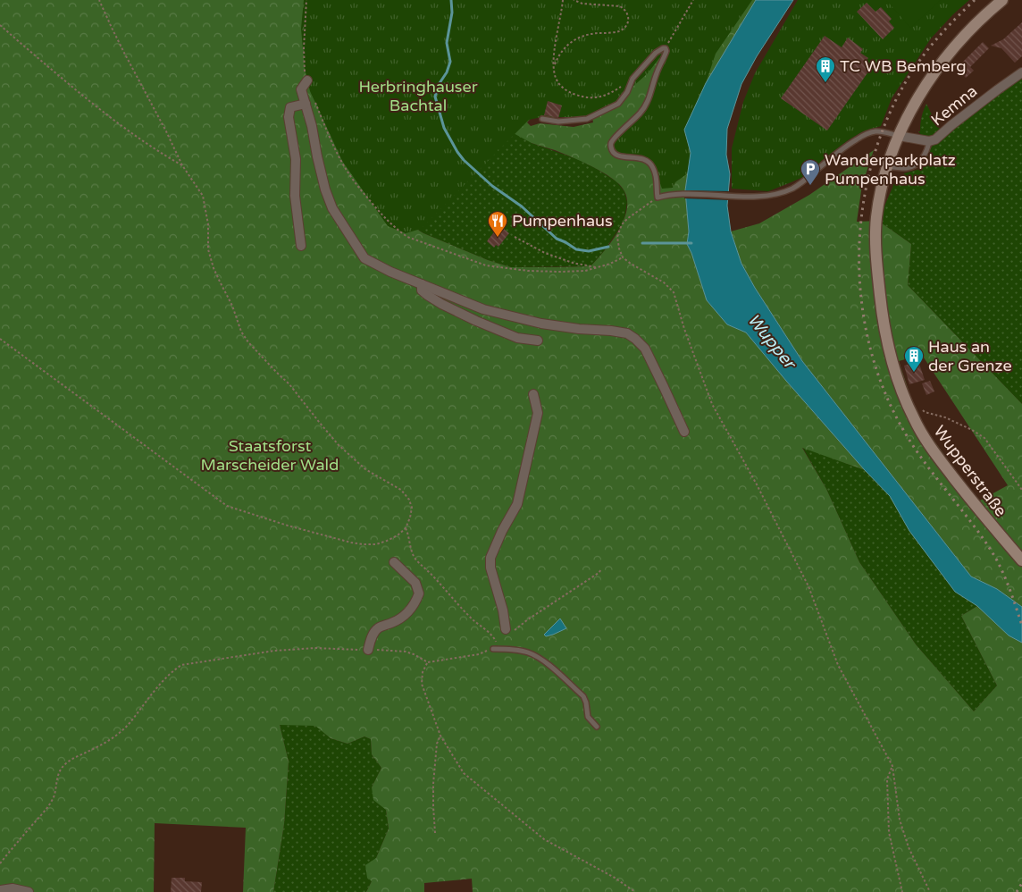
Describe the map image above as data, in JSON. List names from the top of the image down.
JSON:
{
  "streets": {
    "main road": ["Wupperstraße"],
    "street": ["Kemna"]
  },
  "crossings": [
    ["Kemna", "Wupperstraße"]
  ],
  "water": ["Wupper"],
  "parks": ["Herbringhauser Bachtal", "Staatsforst Marscheider Wald"],
  "places": {
    "building": ["TC WB Bemberg", "Haus an der Grenze"],
    "parking": ["Wanderparkplatz Pumpenhaus"],
    "restaurant": ["Pumpenhaus"]
  }
}
